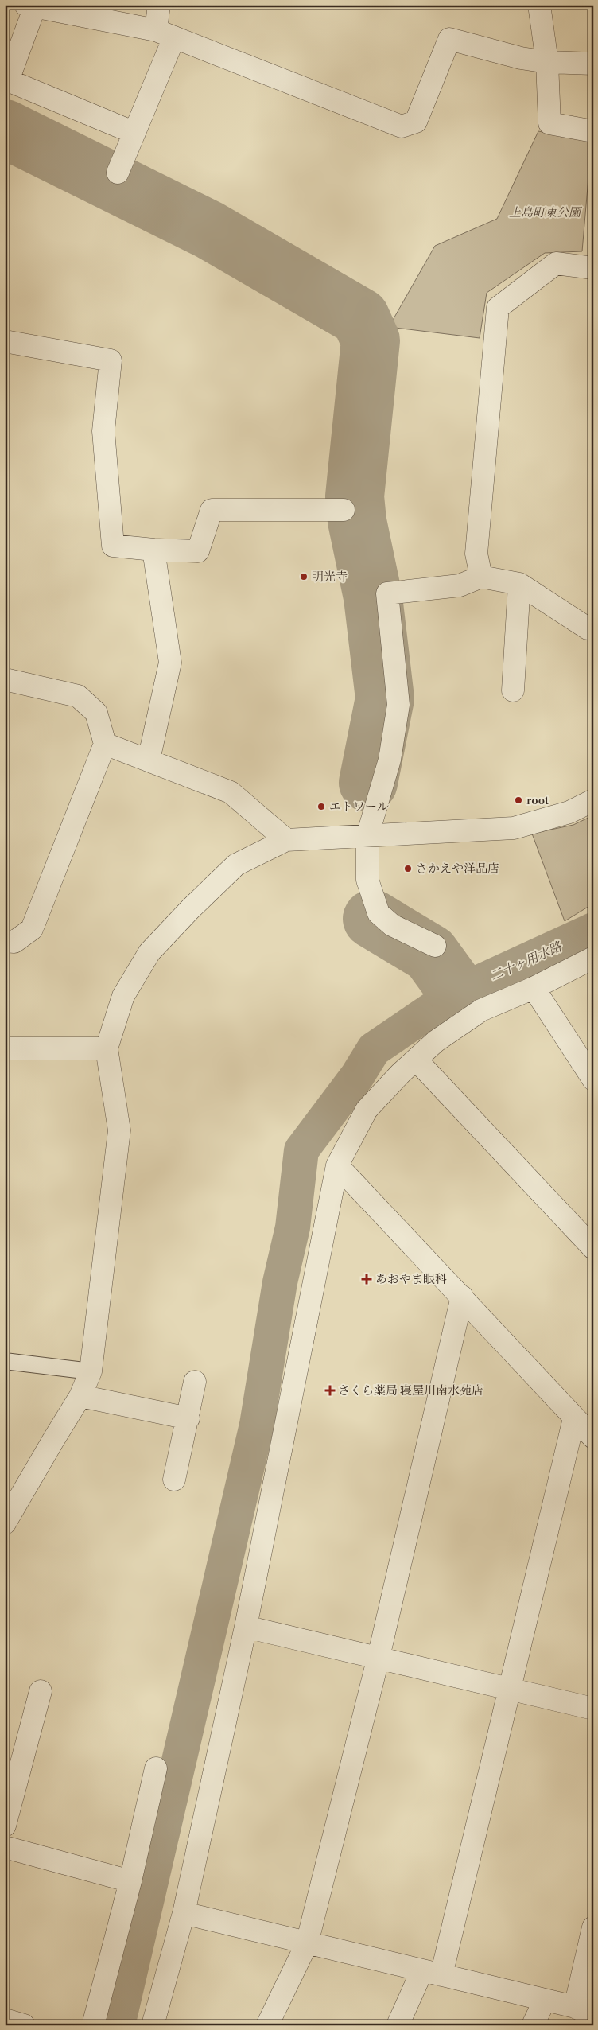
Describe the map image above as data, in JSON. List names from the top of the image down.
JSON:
{
  "water": ["二十ヶ用水路"],
  "parks": ["上島町東公園"],
  "places": {
    "other": [
      "明光寺",
      "root",
      "エトワール",
      "さかえや洋品店"
    ],
    "health": ["あおやま眼科", "さくら薬局 寝屋川南水苑店"]
  }
}
